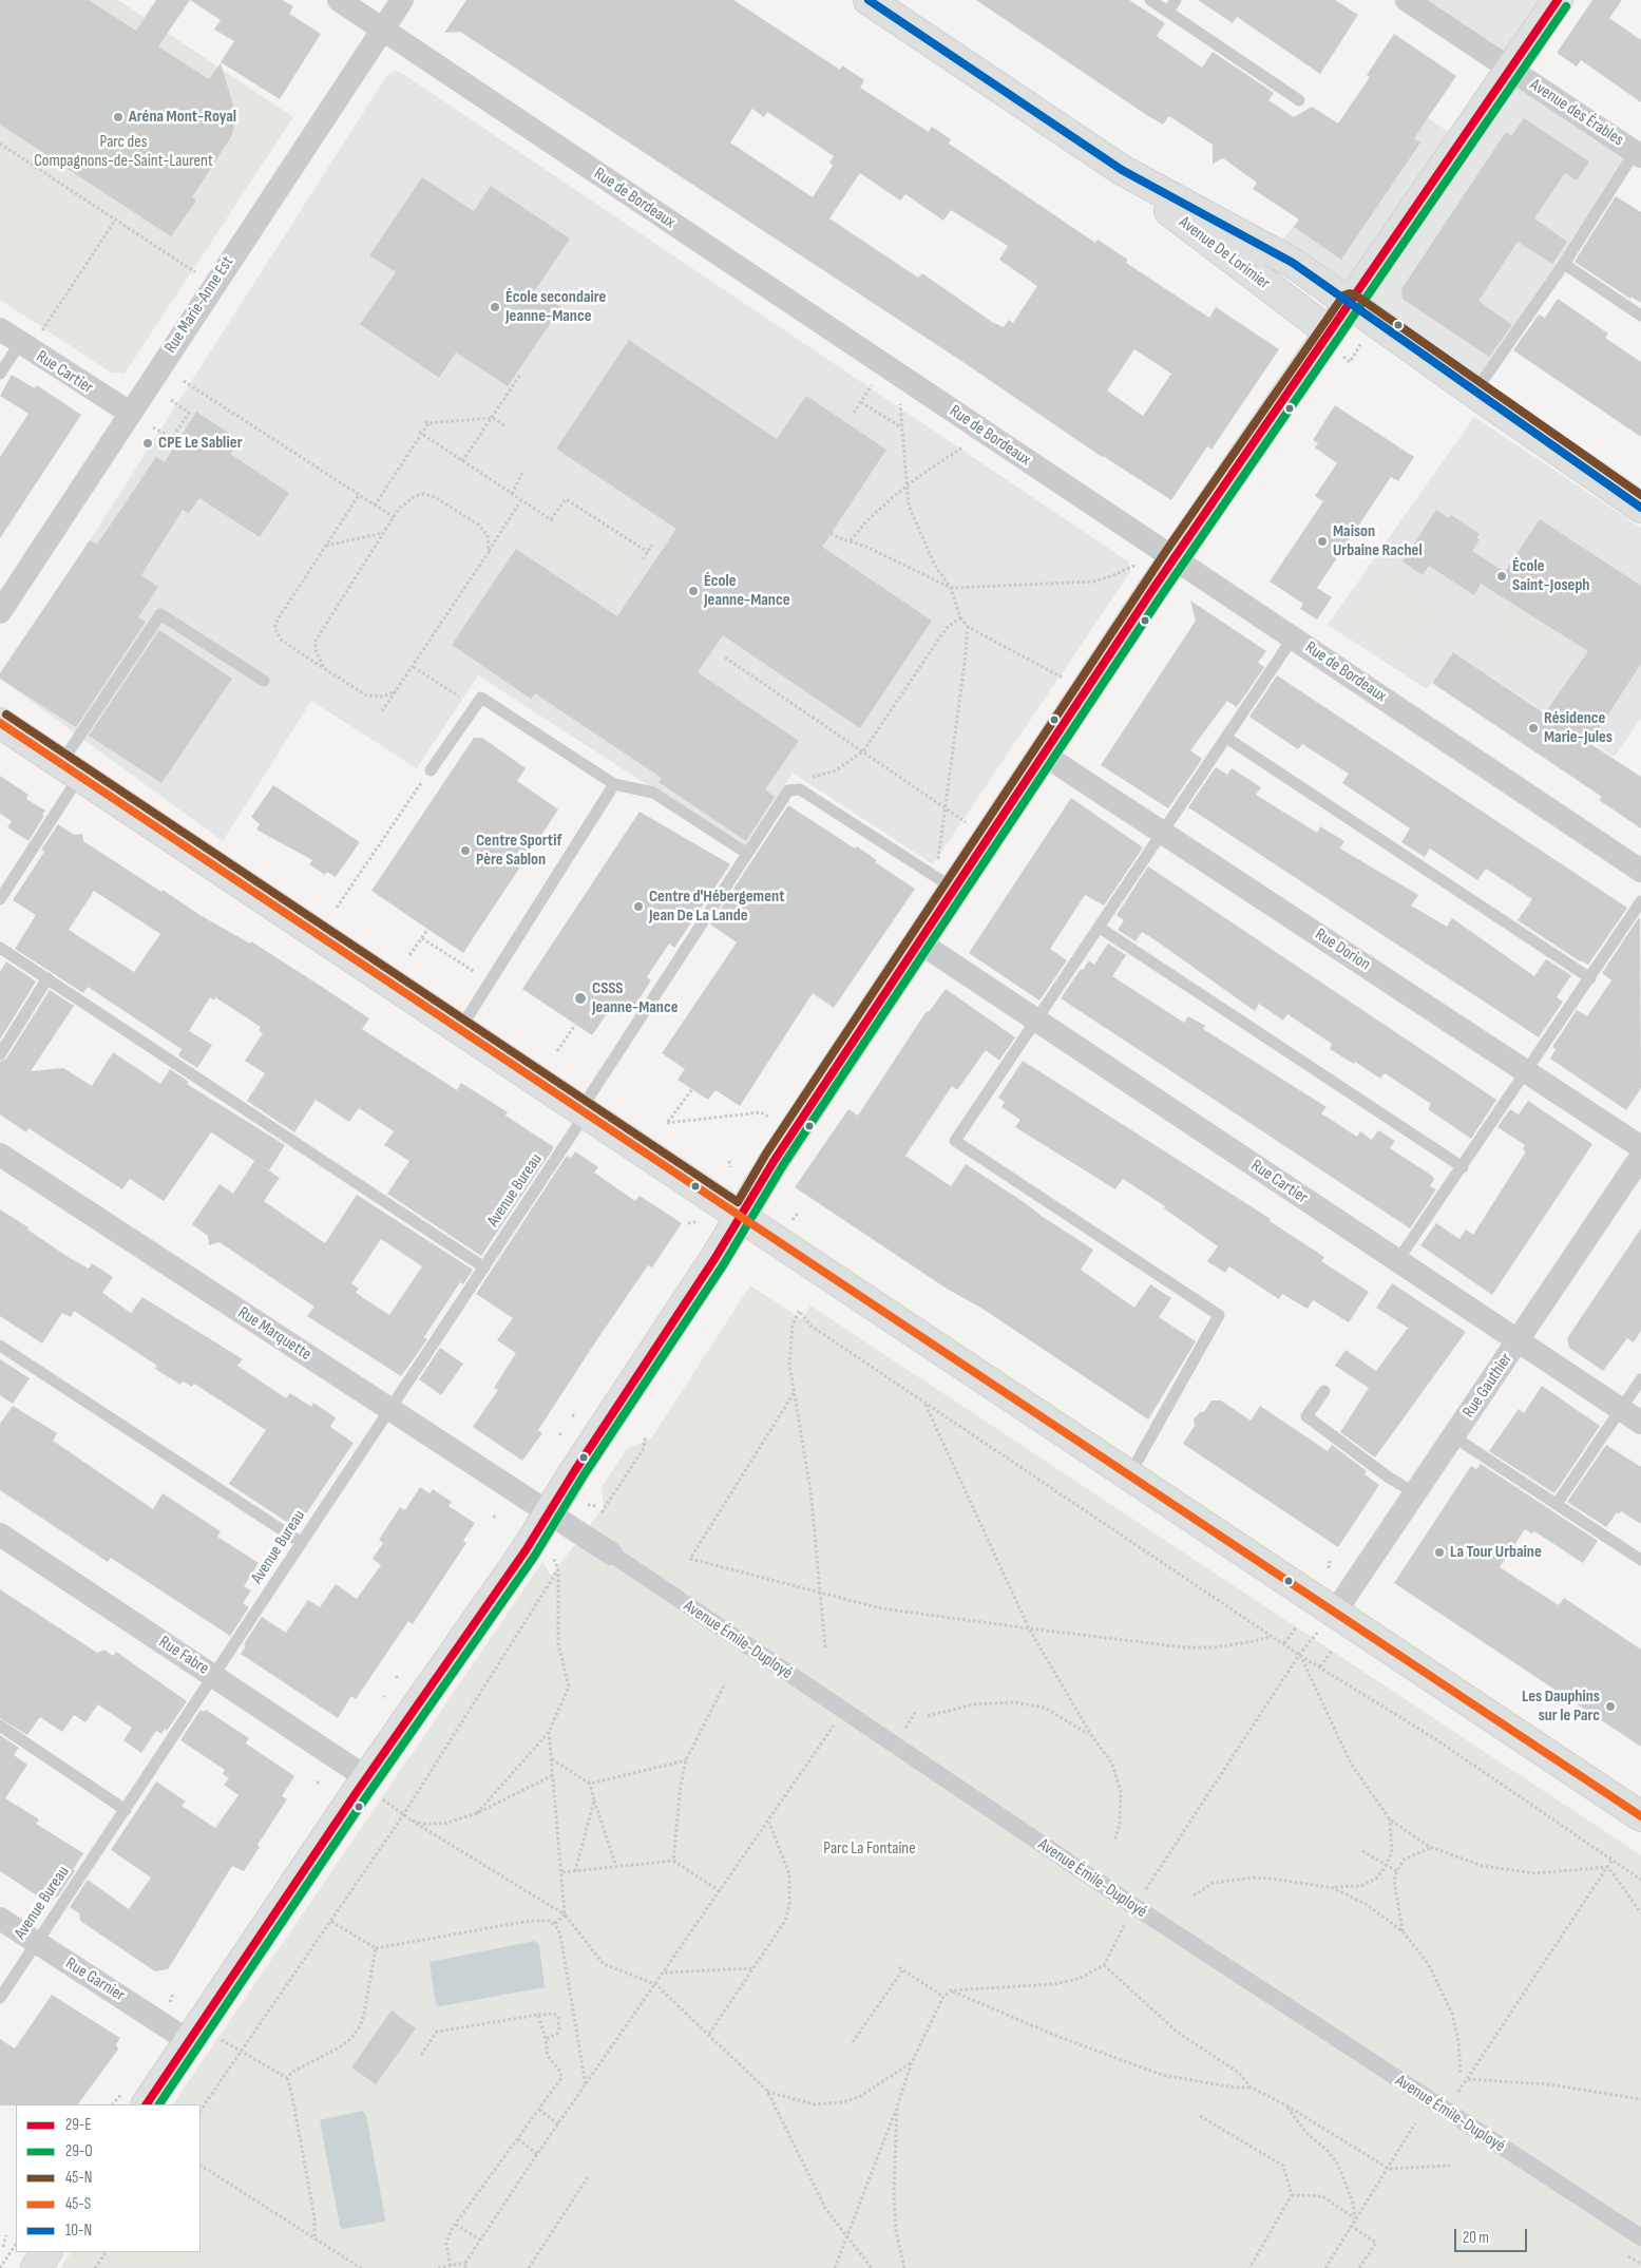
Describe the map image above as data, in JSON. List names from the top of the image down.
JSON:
{
  "streets": {
    "main road": ["Avenue De Lorimier"],
    "street": [
      "Avenue des Érables",
      "Rue de Bordeaux",
      "Rue Marie-Anne Est",
      "Rue Cartier",
      "Rue Dorion",
      "Rue Marquette",
      "Rue Gauthier",
      "Avenue Émile-Duployé",
      "Rue Fabre",
      "Rue Garnier"
    ],
    "lane": ["Avenue Bureau"]
  },
  "crossings": [
    ["Rue de Bordeaux", "Rue Marie-Anne Est"],
    ["Rue Marie-Anne Est", "Rue Cartier"],
    ["Rue Cartier", "Rue Gauthier"],
    ["Avenue Bureau", "Rue Marquette"],
    ["Avenue Bureau", "Rue Fabre"],
    ["Avenue Bureau", "Rue Garnier"],
    ["Rue Marquette", "Avenue Émile-Duployé"]
  ],
  "parks": ["Parc des Compagnons-de-Saint-Laurent", "Parc La Fontaine"],
  "places": [
    "Aréna Mont-Royal",
    "École secondaire Jeanne-Mance",
    "CPE Le Sablier",
    "Maison Urbaine Rachel",
    "École Saint-Joseph",
    "École Jeanne-Mance",
    "Résidence Marie-Jules",
    "Centre Sportif Père Sablon",
    "Centre d'Hébergement Jean De La Lande",
    "CSSS Jeanne-Mance",
    "La Tour Urbaine",
    "Les Dauphins sur le Parc"
  ],
  "lines": [
    "transit line 29-E",
    "transit line 10-N",
    "transit line 29-O",
    "transit line 45-N",
    "transit line 45-S"
  ],
  "legend": [
    "29-E",
    "29-O",
    "45-N",
    "45-S",
    "10-N"
  ],
  "scale_bar": "20 m"
}
